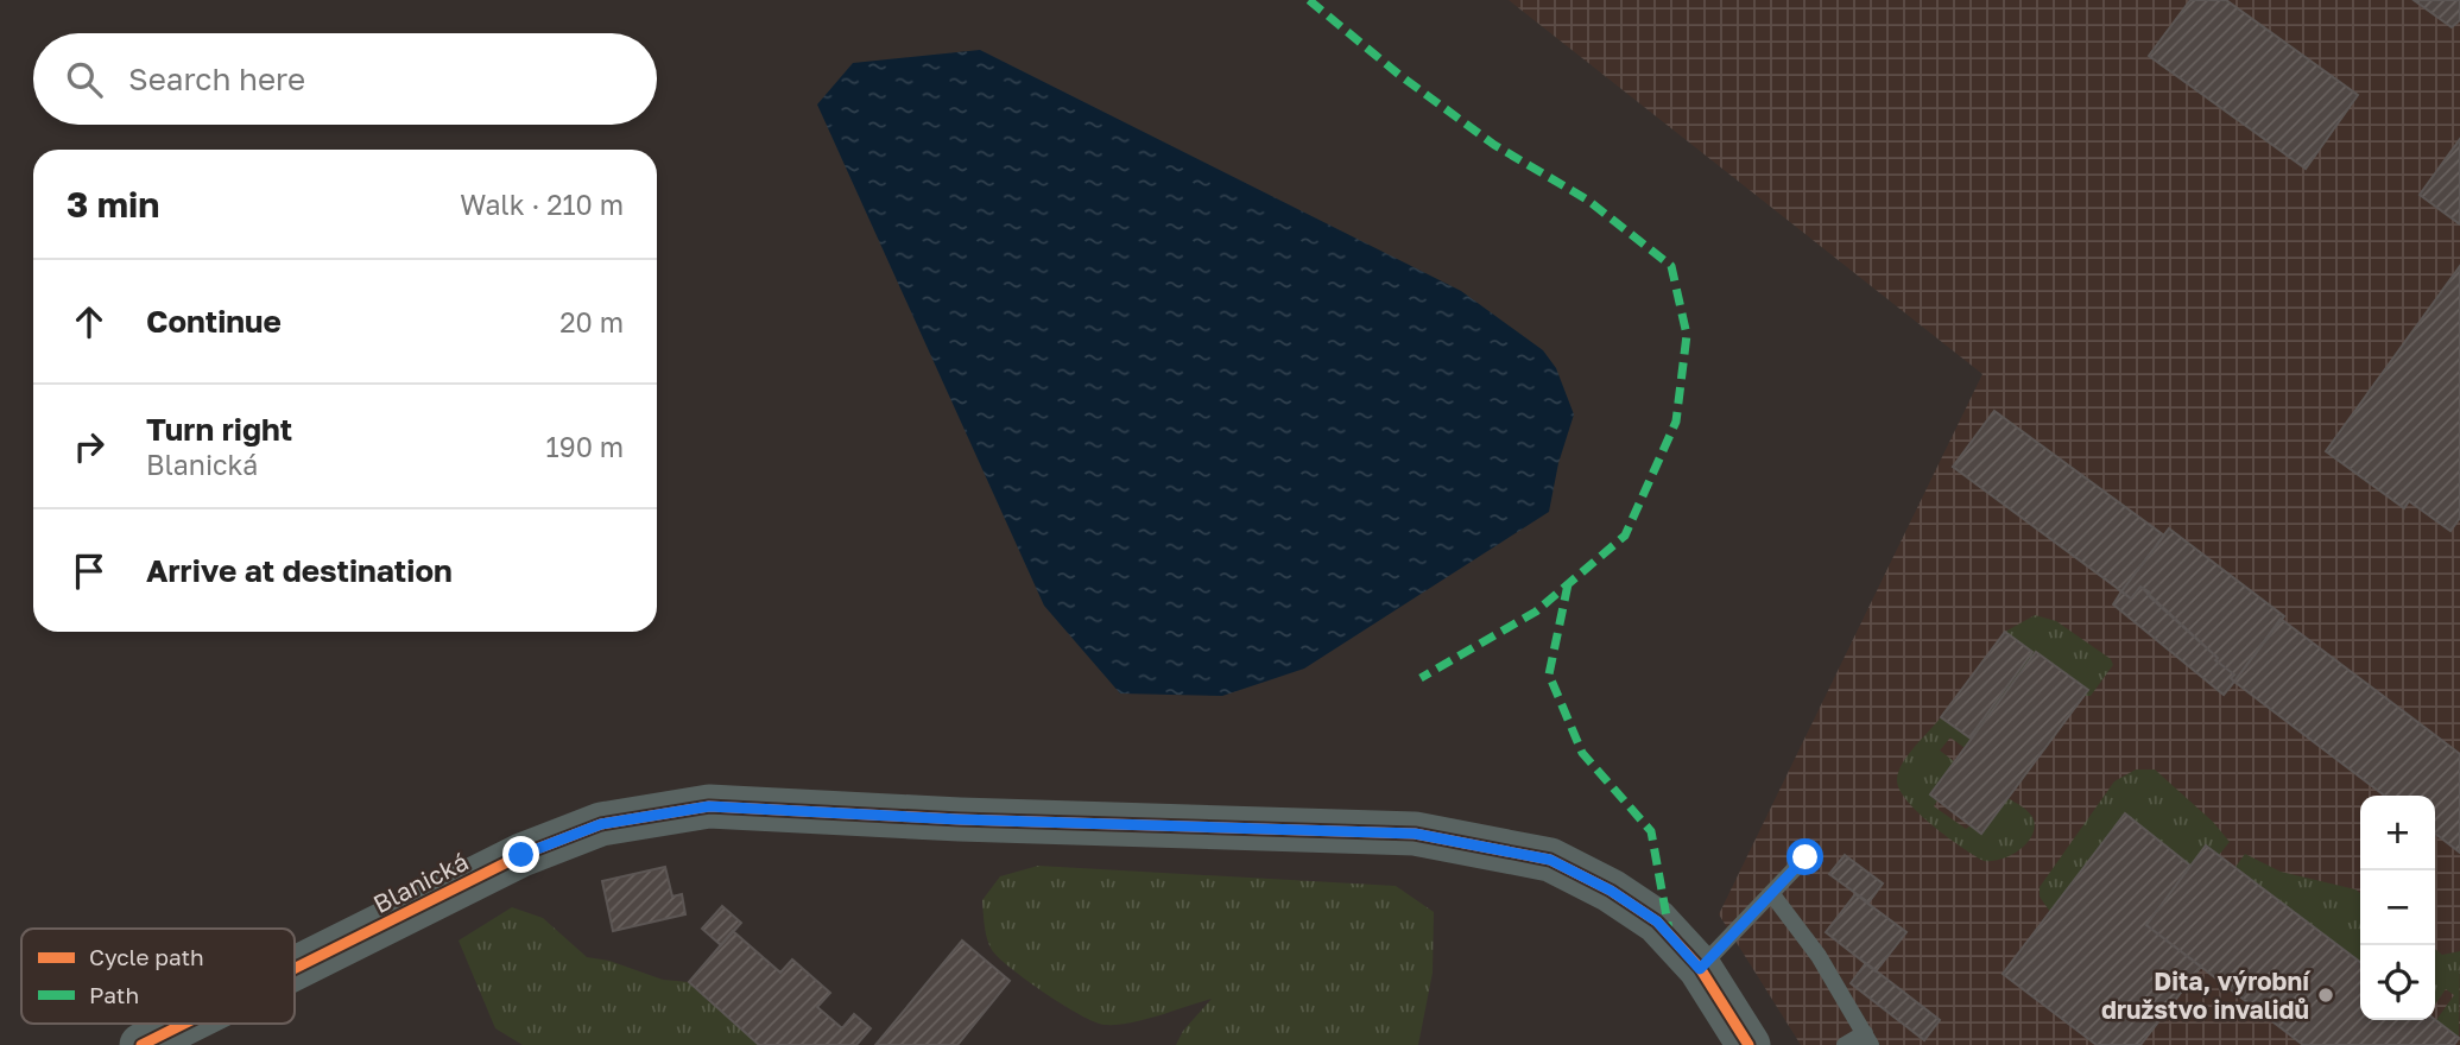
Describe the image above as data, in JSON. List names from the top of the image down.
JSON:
{
  "streets": {
    "street": ["Blanická"]
  },
  "places": ["Dita, výrobní družstvo invalidů"],
  "legend": ["Cycle path", "Path"],
  "page": {
    "search": "Search here",
    "heading": ["3 min", "Walk · 210 m"],
    "list": [
      ["Continue", "20 m"],
      ["Turn right", "Blanická", "190 m"],
      "Arrive at destination"
    ],
    "map_buttons": ["+", "−"]
  }
}
